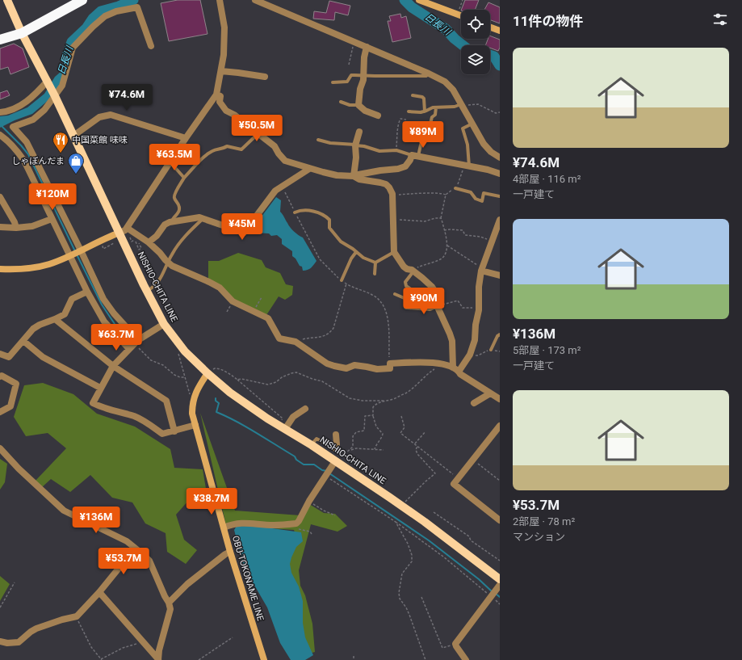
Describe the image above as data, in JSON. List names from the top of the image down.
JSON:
{
  "streets": {
    "main road": ["NISHIO-CHITA LINE", "OBU-TOKONAME LINE"]
  },
  "crossings": [
    ["NISHIO-CHITA LINE", "OBU-TOKONAME LINE"]
  ],
  "water": ["日長川"],
  "places": {
    "restaurant": ["中国菜館 味味"],
    "shop": ["しゃぼんだま"]
  },
  "page": {
    "heading": "11件の物件",
    "list": [
      {
        "name": "¥74.6M",
        "note": "4部屋 · 116 m² · 一戸建て"
      },
      {
        "name": "¥136M",
        "note": "5部屋 · 173 m² · 一戸建て"
      },
      {
        "name": "¥53.7M",
        "note": "2部屋 · 78 m² · マンション"
      }
    ],
    "price": [
      "¥74.6M",
      "¥50.5M",
      "¥89M",
      "¥63.5M",
      "¥120M",
      "¥45M",
      "¥90M",
      "¥63.7M",
      "¥38.7M",
      "¥136M",
      "¥53.7M"
    ]
  }
}
